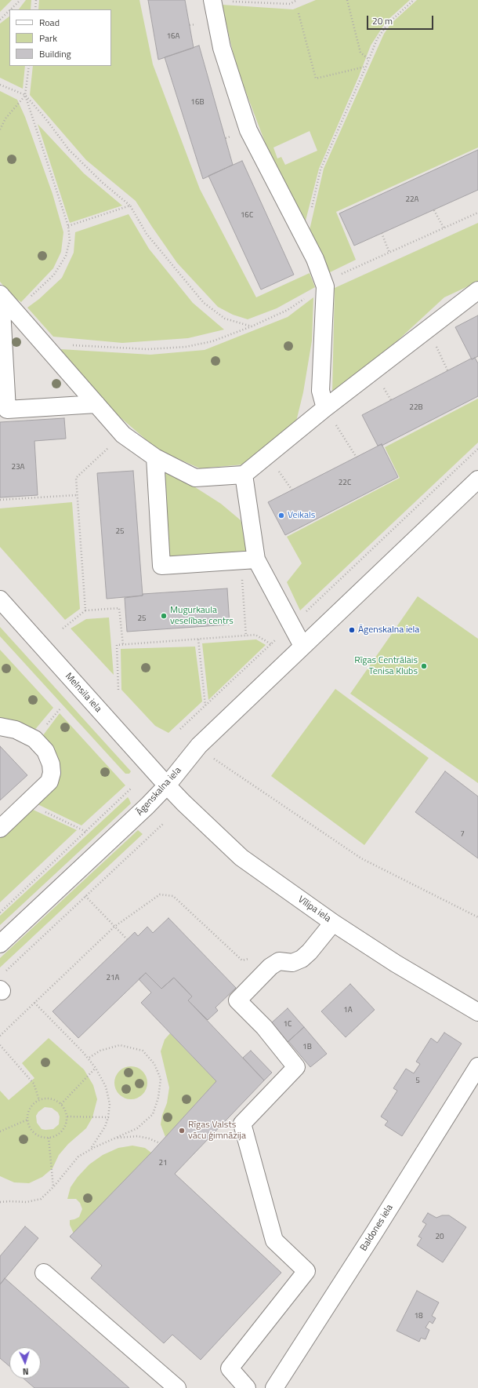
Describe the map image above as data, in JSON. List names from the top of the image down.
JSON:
{
  "streets": {
    "street": [
      "Melnsila iela",
      "Āgenskalna iela",
      "Vīlipa iela",
      "Baldones iela"
    ]
  },
  "crossings": [
    ["Melnsila iela", "Āgenskalna iela"],
    ["Melnsila iela", "Vīlipa iela"],
    ["Āgenskalna iela", "Vīlipa iela"]
  ],
  "places": [
    "Veikals",
    "Mugurkaula veselības centrs",
    "Āgenskalna iela",
    "Rīgas Centrālais Tenisa Klubs",
    "Rīgas Valsts vācu ģimnāzija"
  ],
  "house_numbers": [
    "16A",
    "16B",
    "22A",
    "16C",
    "22B",
    "23A",
    "22C",
    "25",
    "25",
    "7",
    "21A",
    "1A",
    "1C",
    "1B",
    "5",
    "21",
    "20",
    "18"
  ],
  "legend": ["Road", "Park", "Building"],
  "scale_bar": "20 m",
  "north": "bottom"
}
